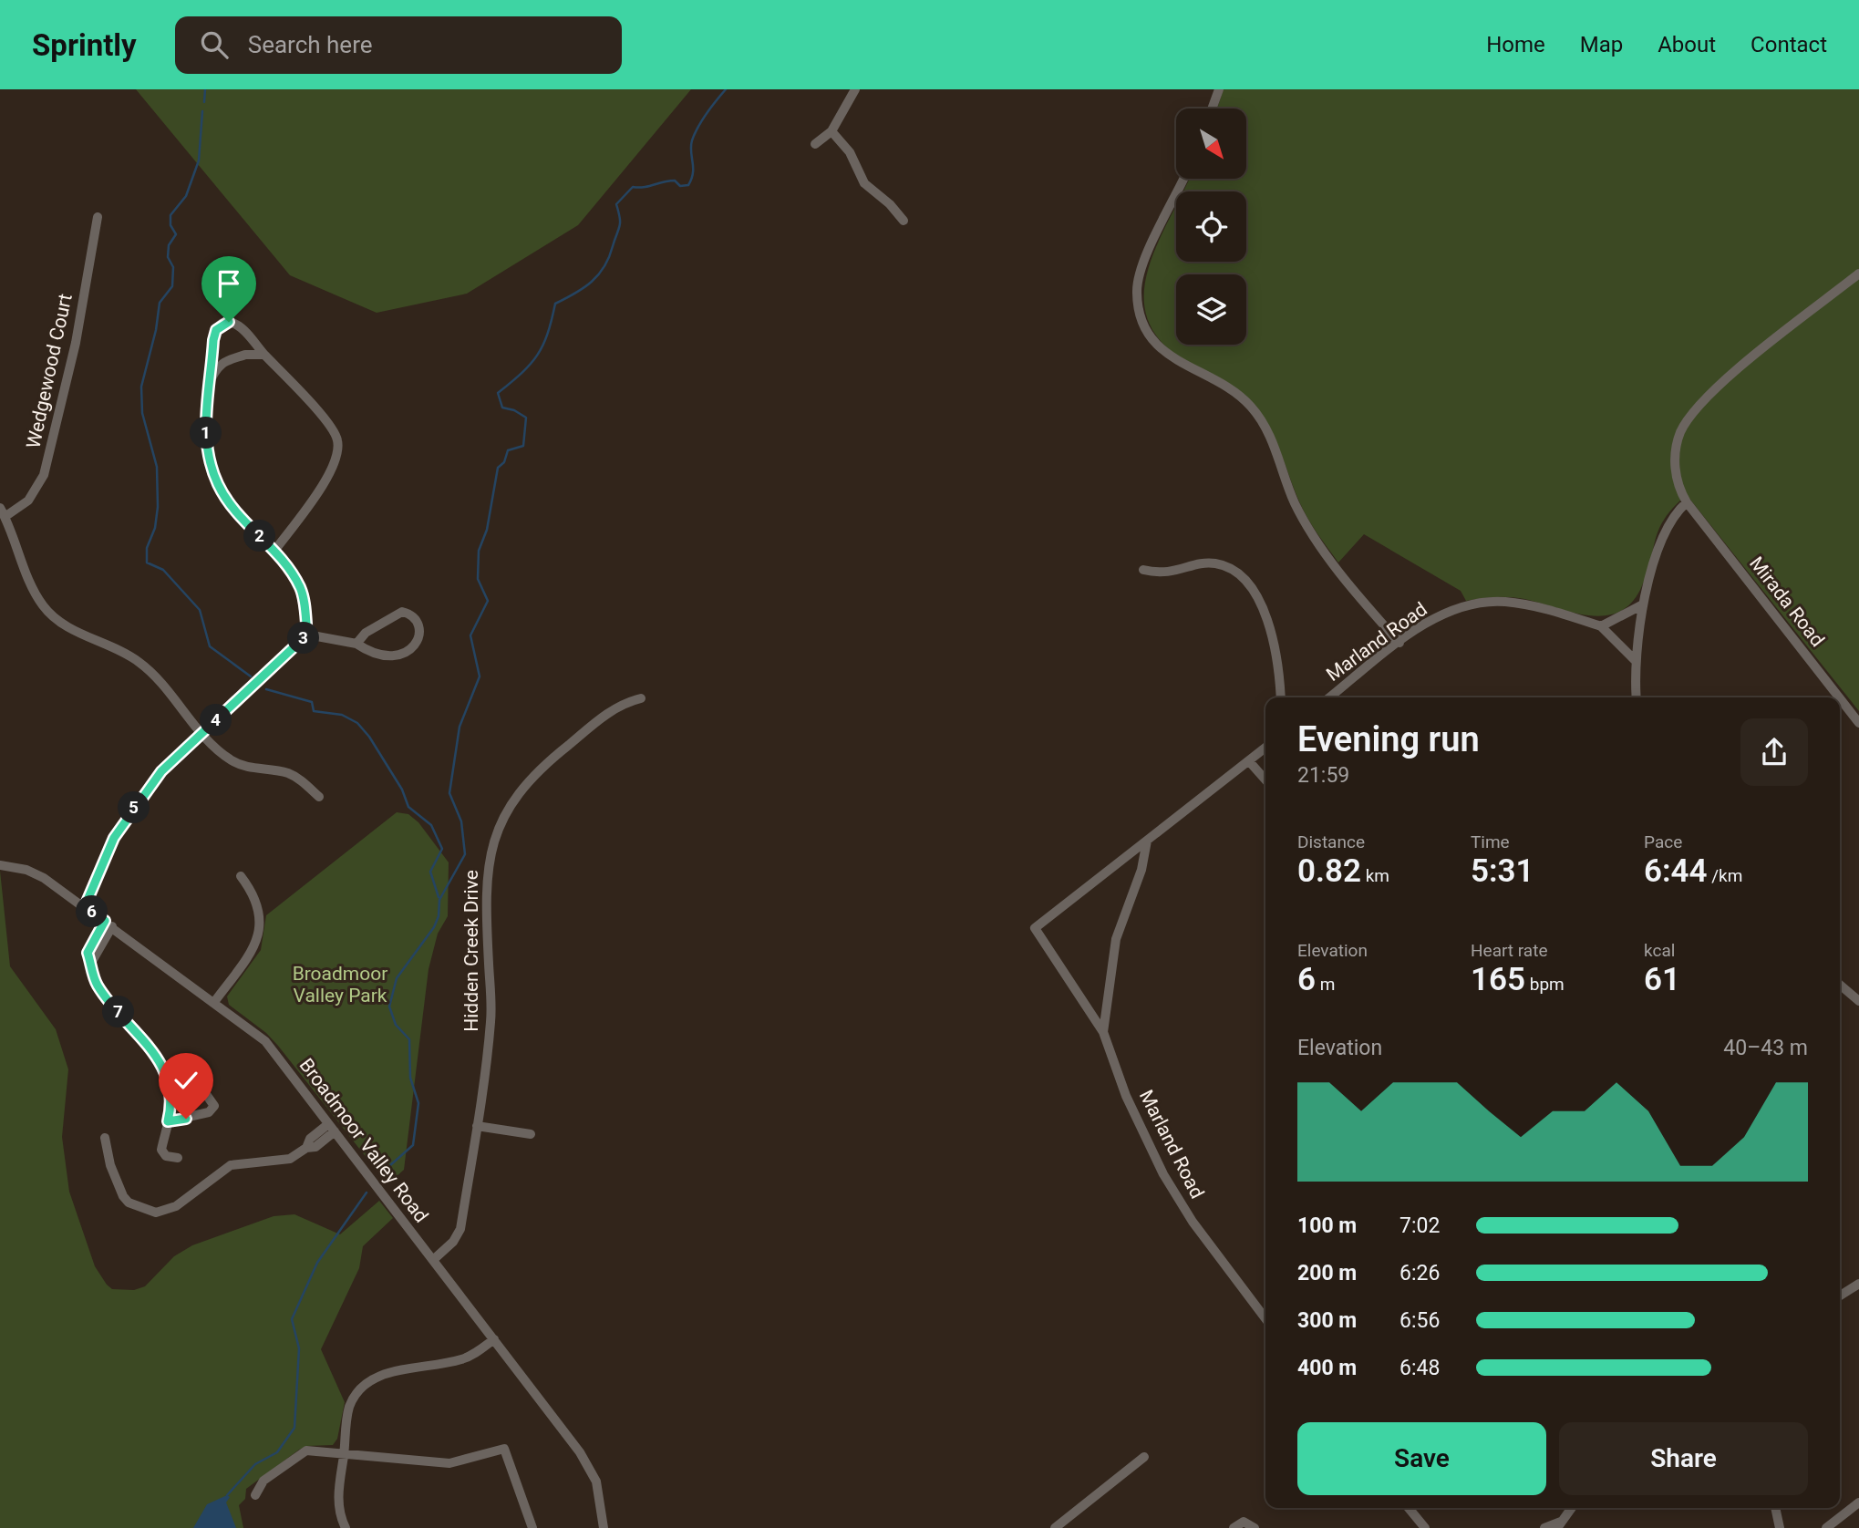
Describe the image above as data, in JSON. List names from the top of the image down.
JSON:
{
  "streets": {
    "street": [
      "Wedgewood Court",
      "Mirada Road",
      "Marland Road",
      "Hidden Creek Drive",
      "Broadmoor Valley Road"
    ]
  },
  "crossings": [
    ["Hidden Creek Drive", "Broadmoor Valley Road"]
  ],
  "parks": ["Broadmoor Valley Park"],
  "north": "bottom right",
  "page": {
    "header": "Sprintly",
    "search": "Search here",
    "nav": [
      "Home",
      "Map",
      "About",
      "Contact"
    ],
    "pins": [
      "1",
      "2",
      "3",
      "4",
      "5",
      "6",
      "7"
    ],
    "heading": ["Evening run", "21:59"],
    "stats": [
      ["Distance", "0.82 km"],
      ["Time", "5:31"],
      ["Pace", "6:44 /km"],
      ["Elevation", "6 m"],
      ["Heart rate", "165 bpm"],
      ["kcal", "61"]
    ],
    "chart": ["Elevation", "40–43 m"],
    "list": [
      {
        "name": "100 m",
        "note": "7:02"
      },
      {
        "name": "200 m",
        "note": "6:26"
      },
      {
        "name": "300 m",
        "note": "6:56"
      },
      {
        "name": "400 m",
        "note": "6:48"
      }
    ],
    "buttons": ["Save", "Share"]
  }
}
